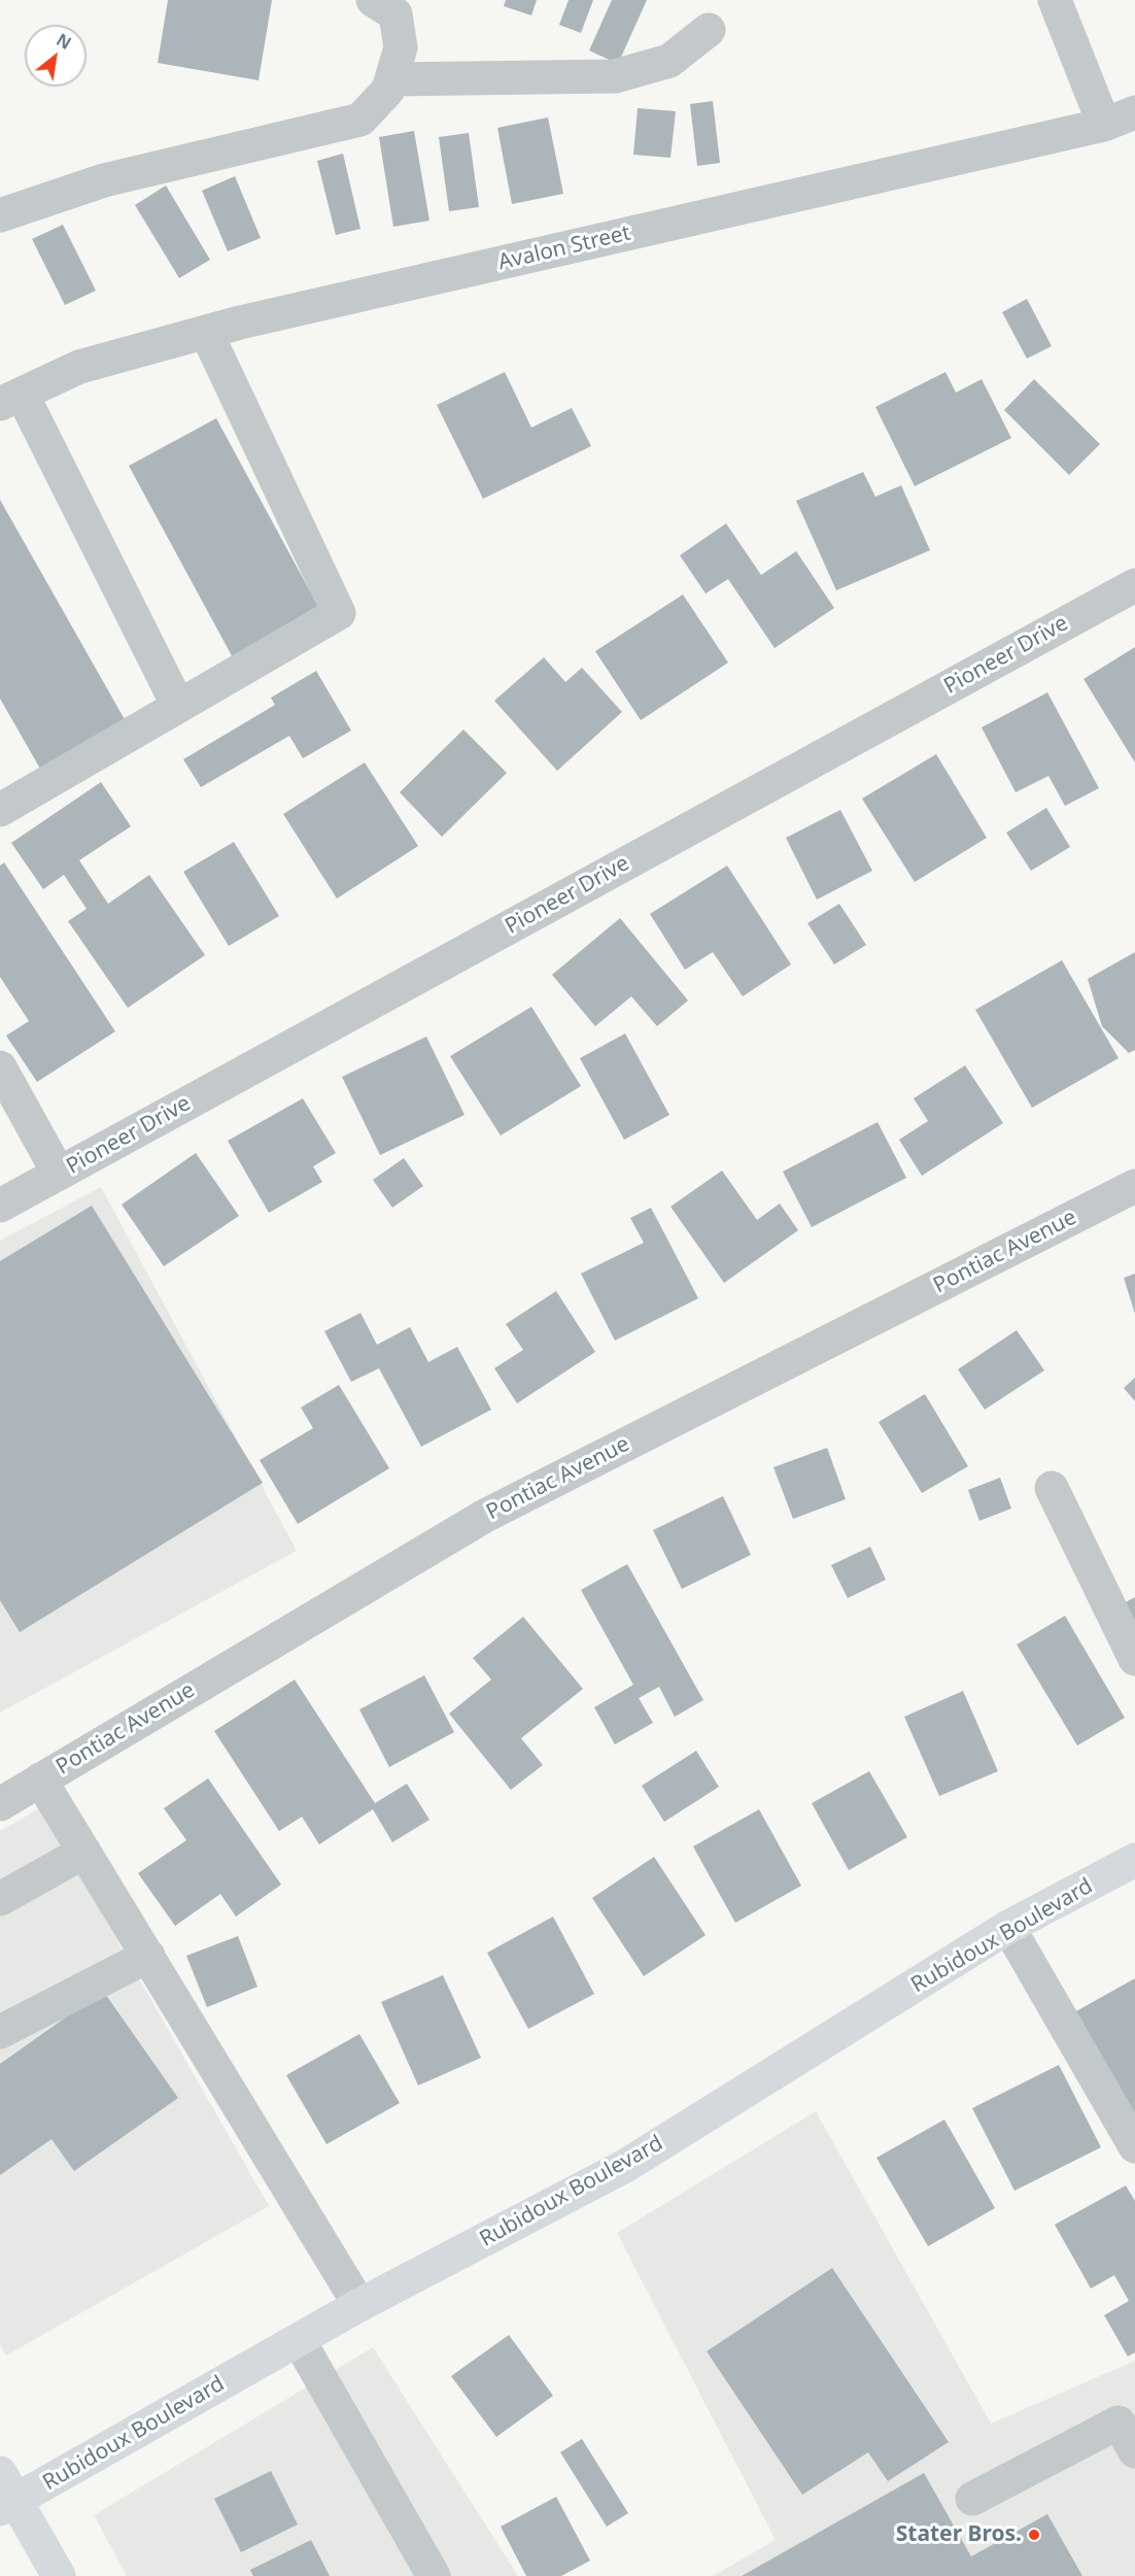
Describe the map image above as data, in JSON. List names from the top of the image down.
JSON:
{
  "streets": {
    "main road": ["Rubidoux Boulevard"],
    "street": ["Avalon Street", "Pioneer Drive", "Pontiac Avenue"]
  },
  "places": ["Stater Bros."],
  "north": "top right"
}
